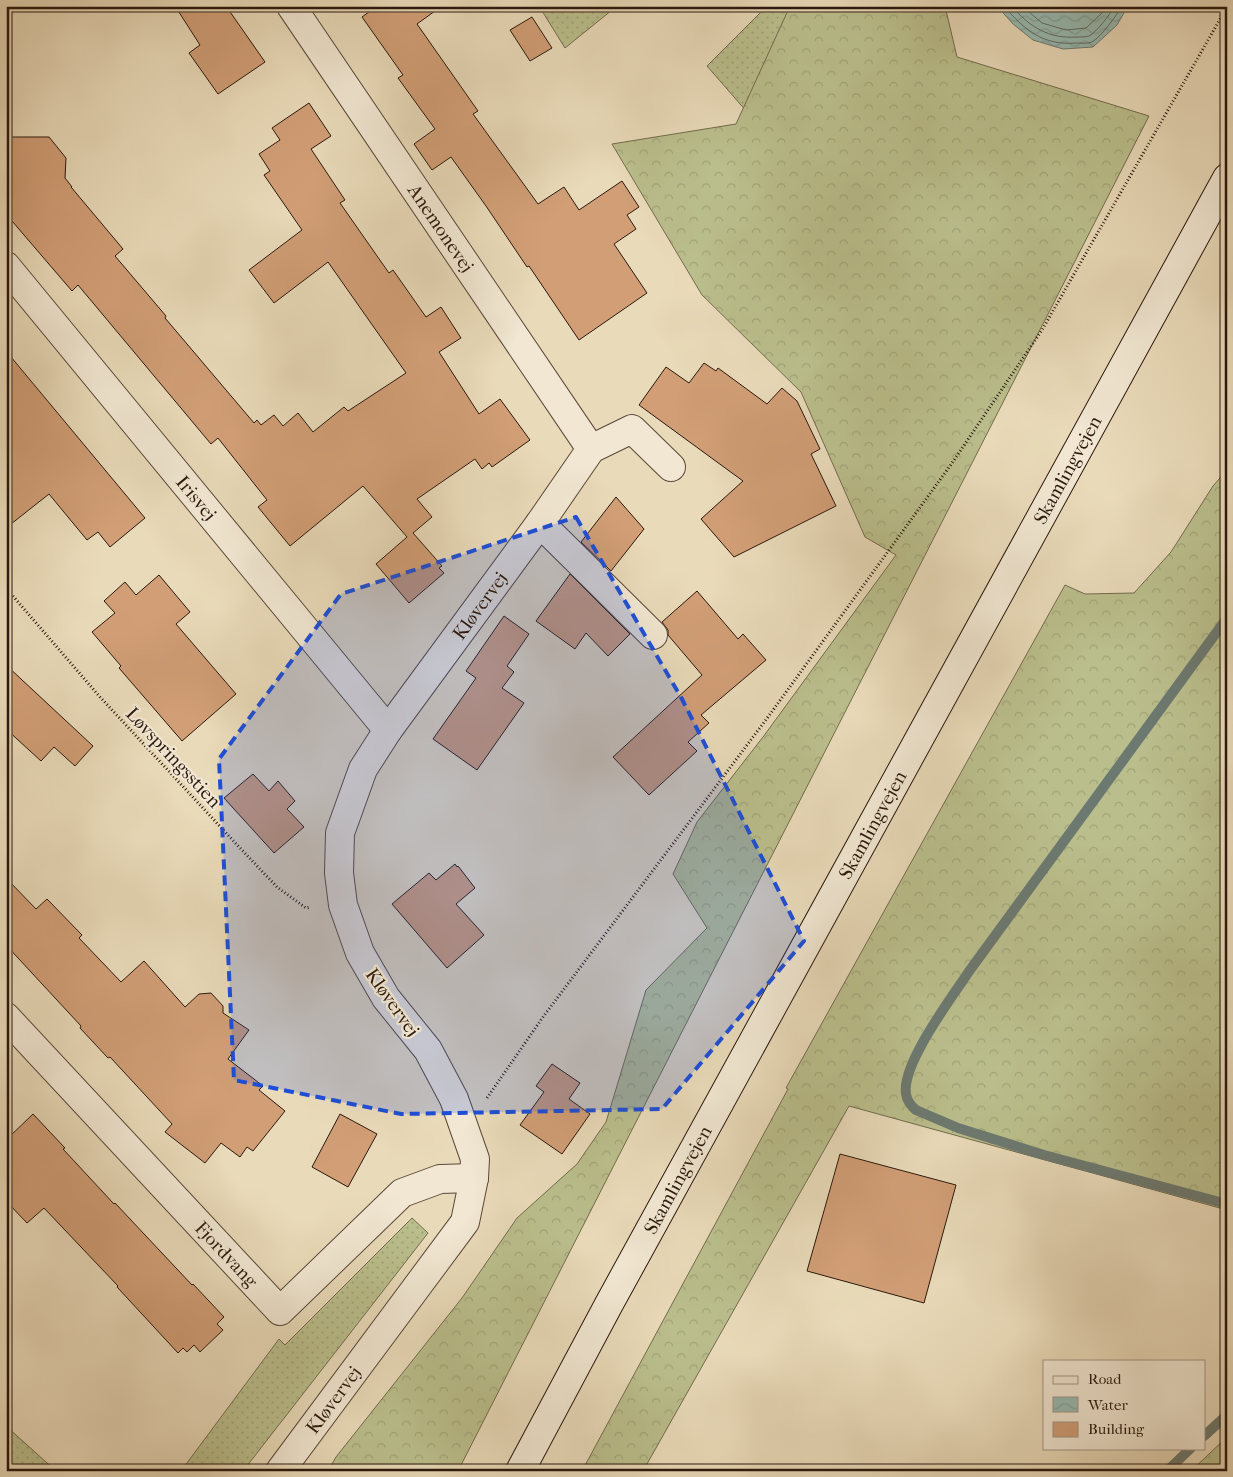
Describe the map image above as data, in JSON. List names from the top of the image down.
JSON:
{
  "streets": {
    "street": [
      "Anemonevej",
      "Skamlingvejen",
      "Irisvej",
      "Kløvervej",
      "Fjordvang"
    ],
    "path": ["Løvspringsstien"]
  },
  "crossings": [
    ["Anemonevej", "Kløvervej"],
    ["Irisvej", "Kløvervej"],
    ["Kløvervej", "Løvspringsstien"],
    ["Kløvervej", "Fjordvang"]
  ],
  "legend": ["Road", "Water", "Building"]
}
